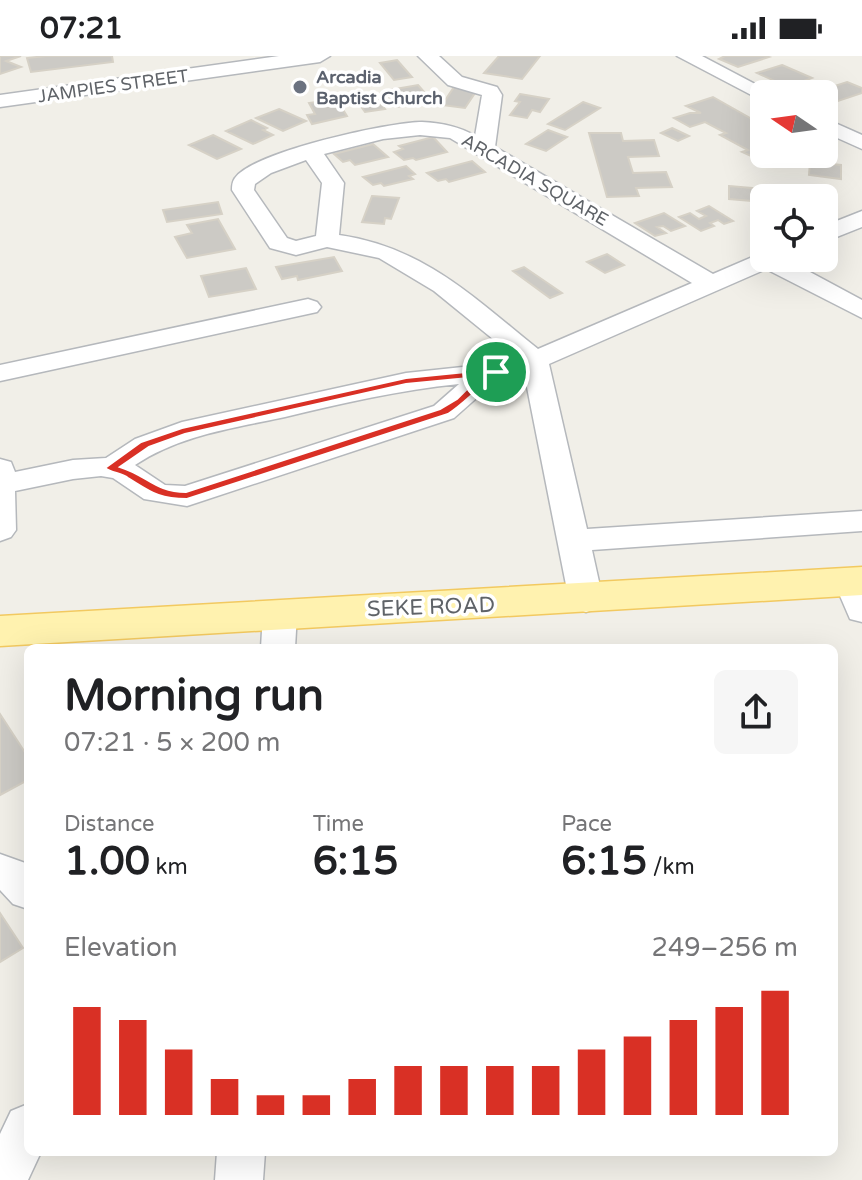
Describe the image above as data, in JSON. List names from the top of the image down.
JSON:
{
  "streets": {
    "main road": ["SEKE ROAD"],
    "street": ["JAMPIES STREET", "ARCADIA SQUARE"]
  },
  "places": ["Arcadia Baptist Church"],
  "north": "left",
  "page": {
    "status": "07:21",
    "heading": ["Morning run", "07:21 · 5 × 200 m"],
    "stats": [
      ["Distance", "1.00 km"],
      ["Time", "6:15"],
      ["Pace", "6:15 /km"]
    ],
    "chart": ["Elevation", "249–256 m"]
  }
}
